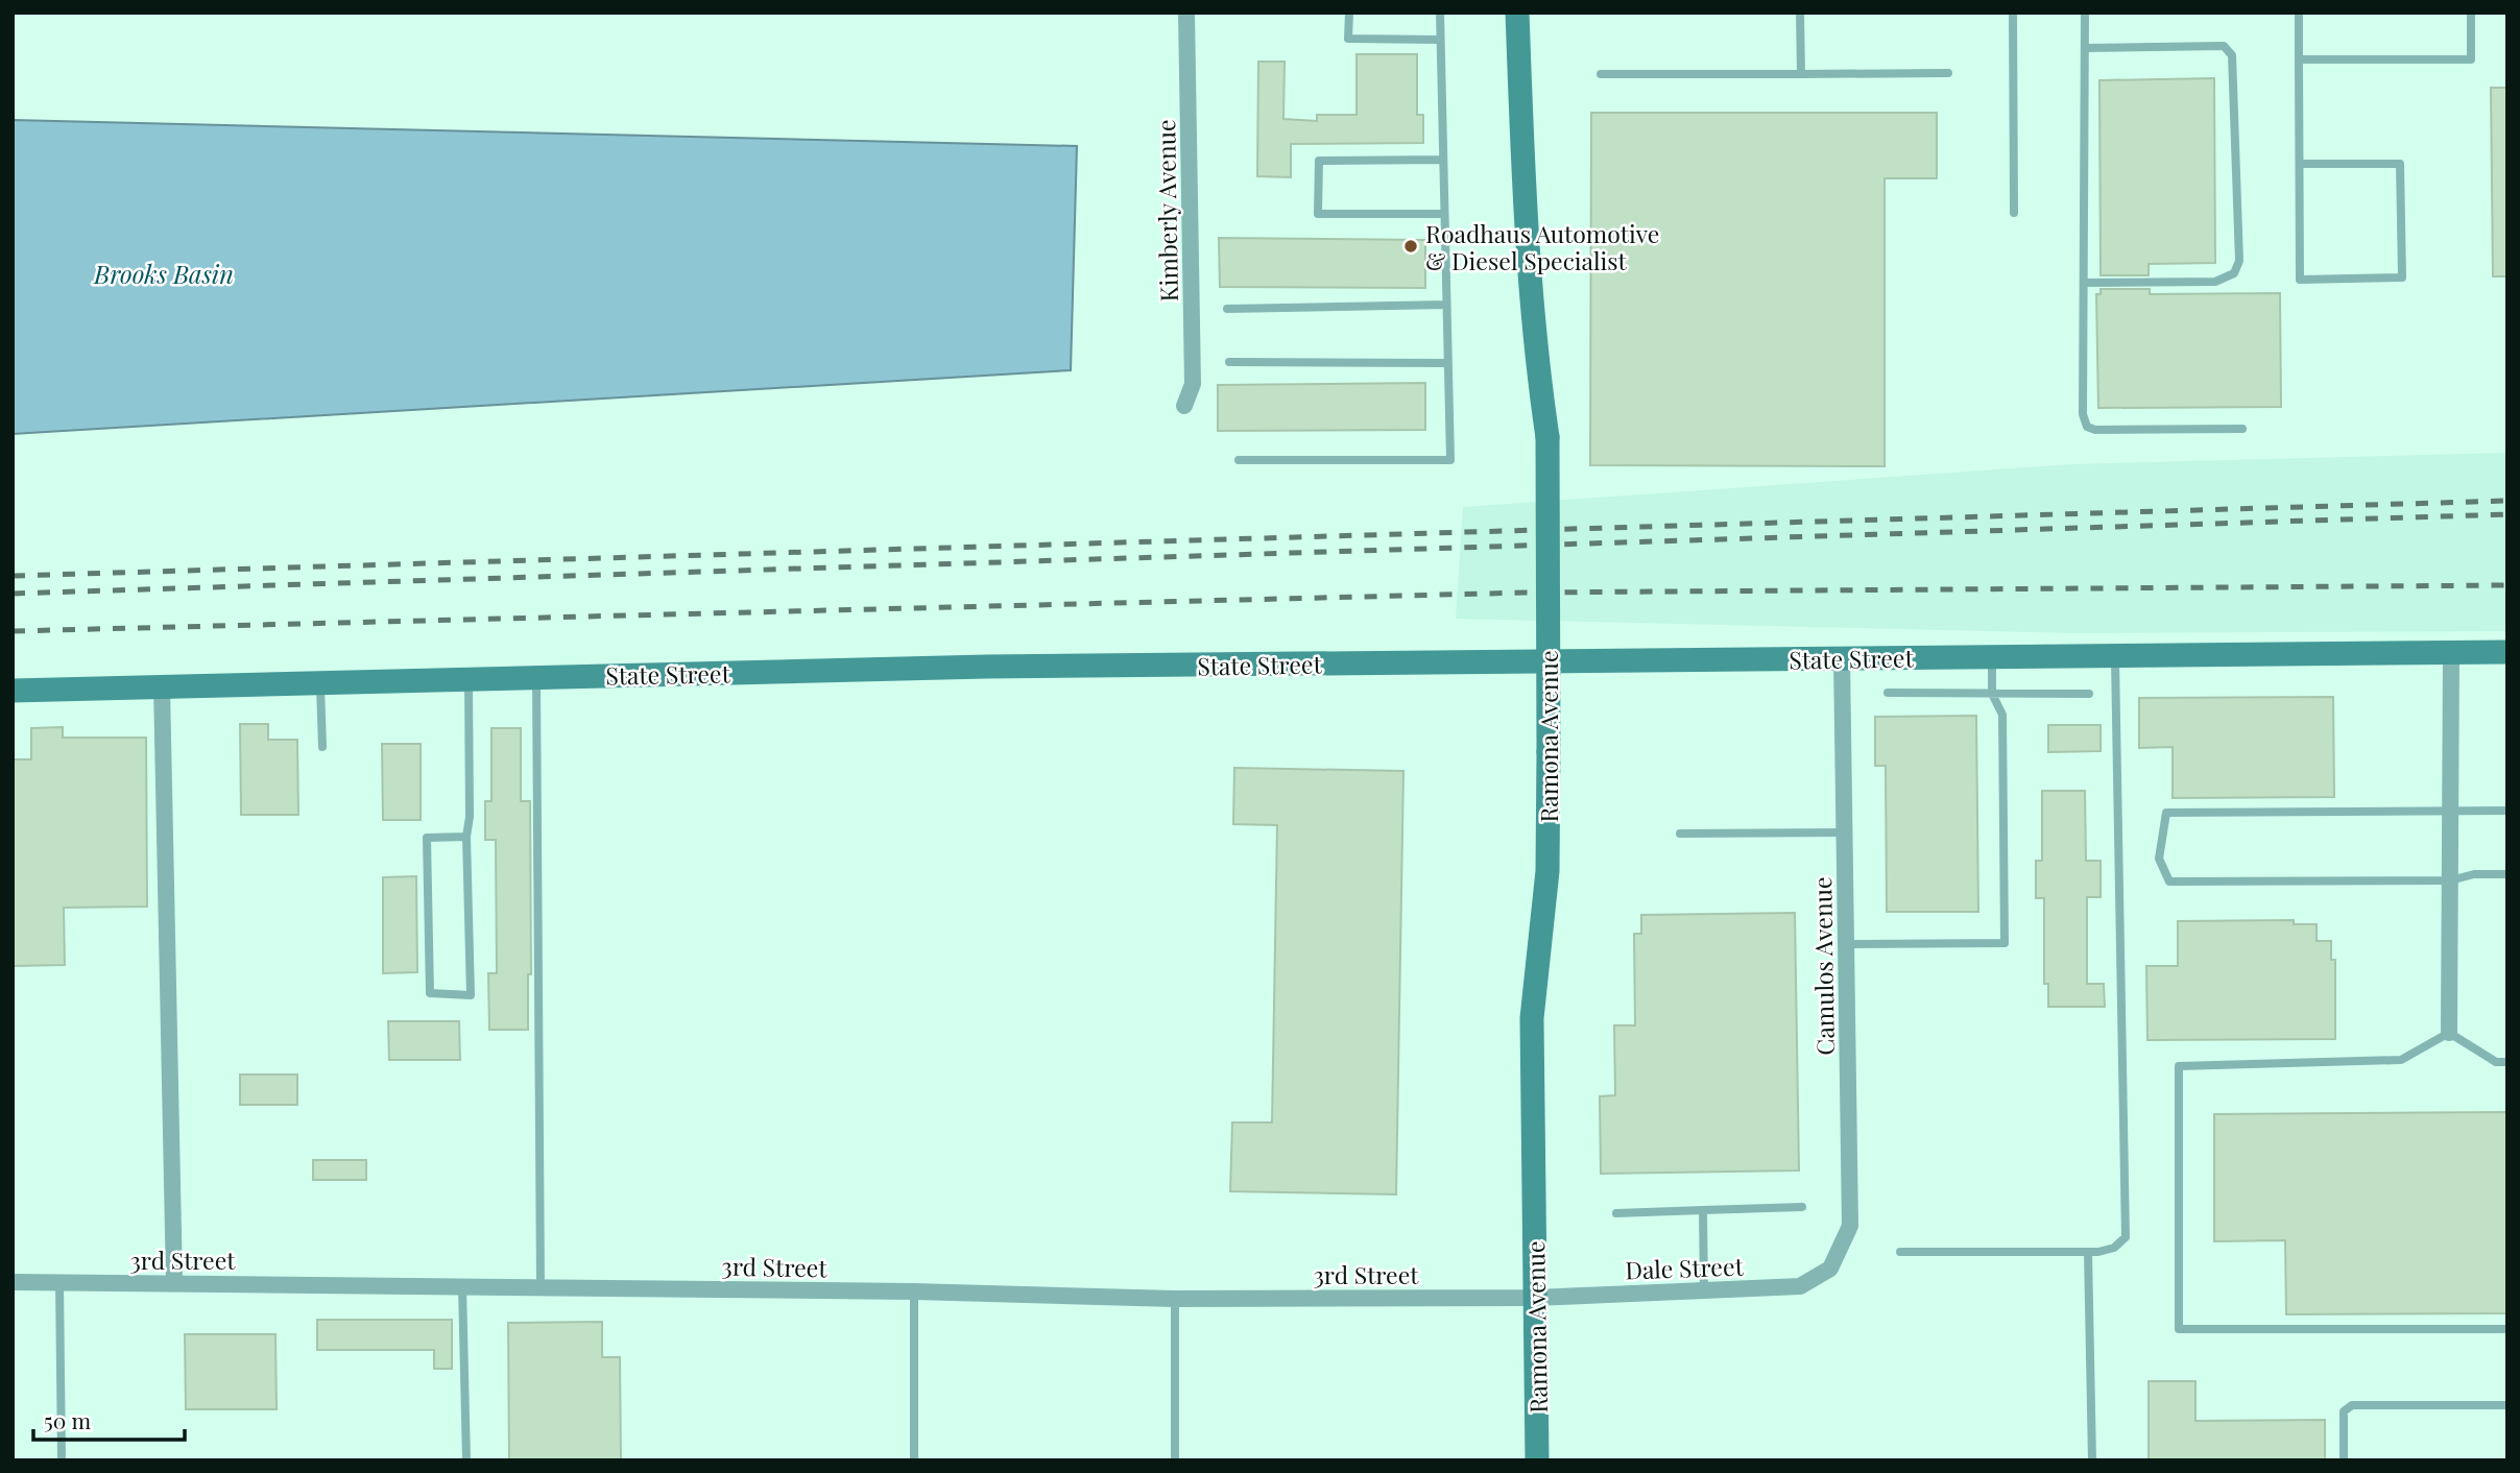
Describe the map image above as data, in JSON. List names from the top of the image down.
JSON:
{
  "streets": {
    "street": [
      "Kimberly Avenue",
      "State Street",
      "Ramona Avenue",
      "Camulos Avenue",
      "3rd Street",
      "Dale Street"
    ]
  },
  "crossings": [
    ["State Street", "Camulos Avenue"],
    ["Ramona Avenue", "3rd Street"],
    ["Ramona Avenue", "Dale Street"],
    ["Camulos Avenue", "Dale Street"],
    ["3rd Street", "Dale Street"]
  ],
  "water": ["Brooks Basin"],
  "places": ["Roadhaus Automotive & Diesel Specialist"],
  "scale_bar": "50 m"
}
